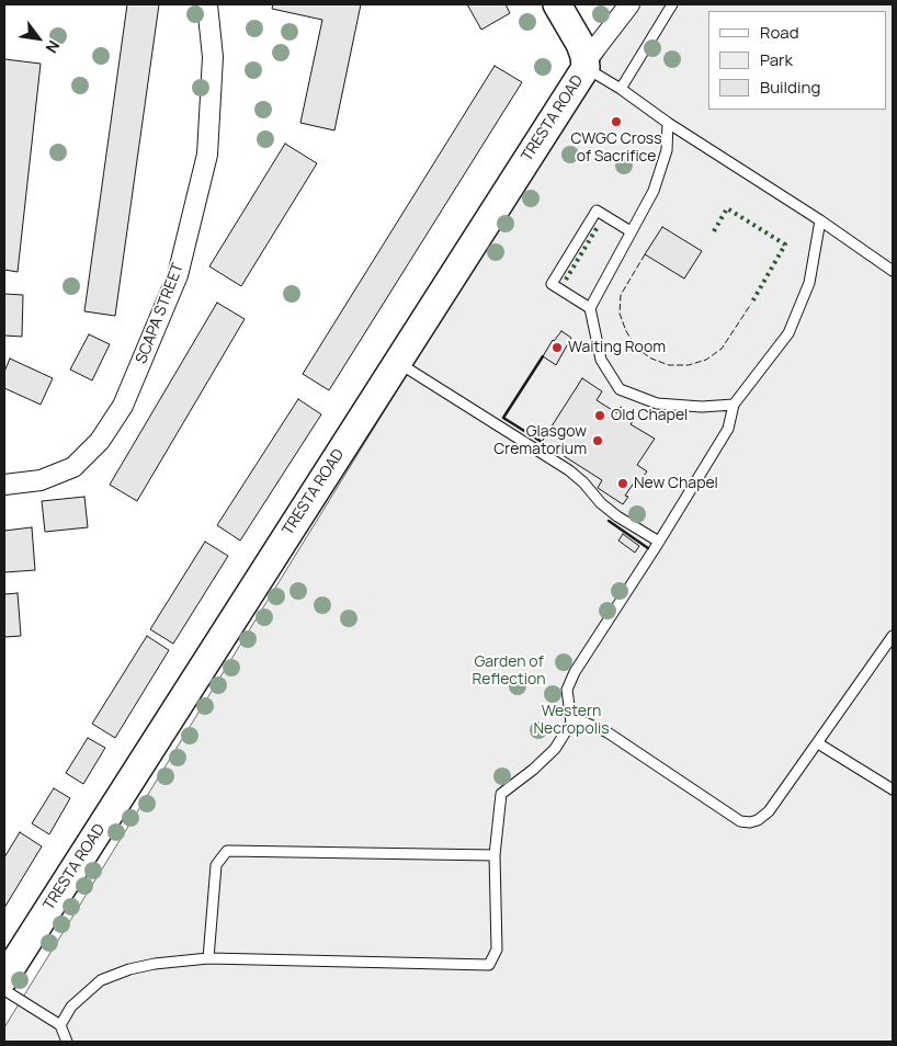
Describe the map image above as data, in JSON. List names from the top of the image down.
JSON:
{
  "streets": {
    "street": ["TRESTA ROAD", "SCAPA STREET"]
  },
  "parks": ["Garden of Reflection", "Western Necropolis"],
  "places": [
    "CWGC Cross of Sacrifice",
    "Waiting Room",
    "Old Chapel",
    "Glasgow Crematorium",
    "New Chapel"
  ],
  "legend": ["Road", "Park", "Building"],
  "north": "bottom right"
}
